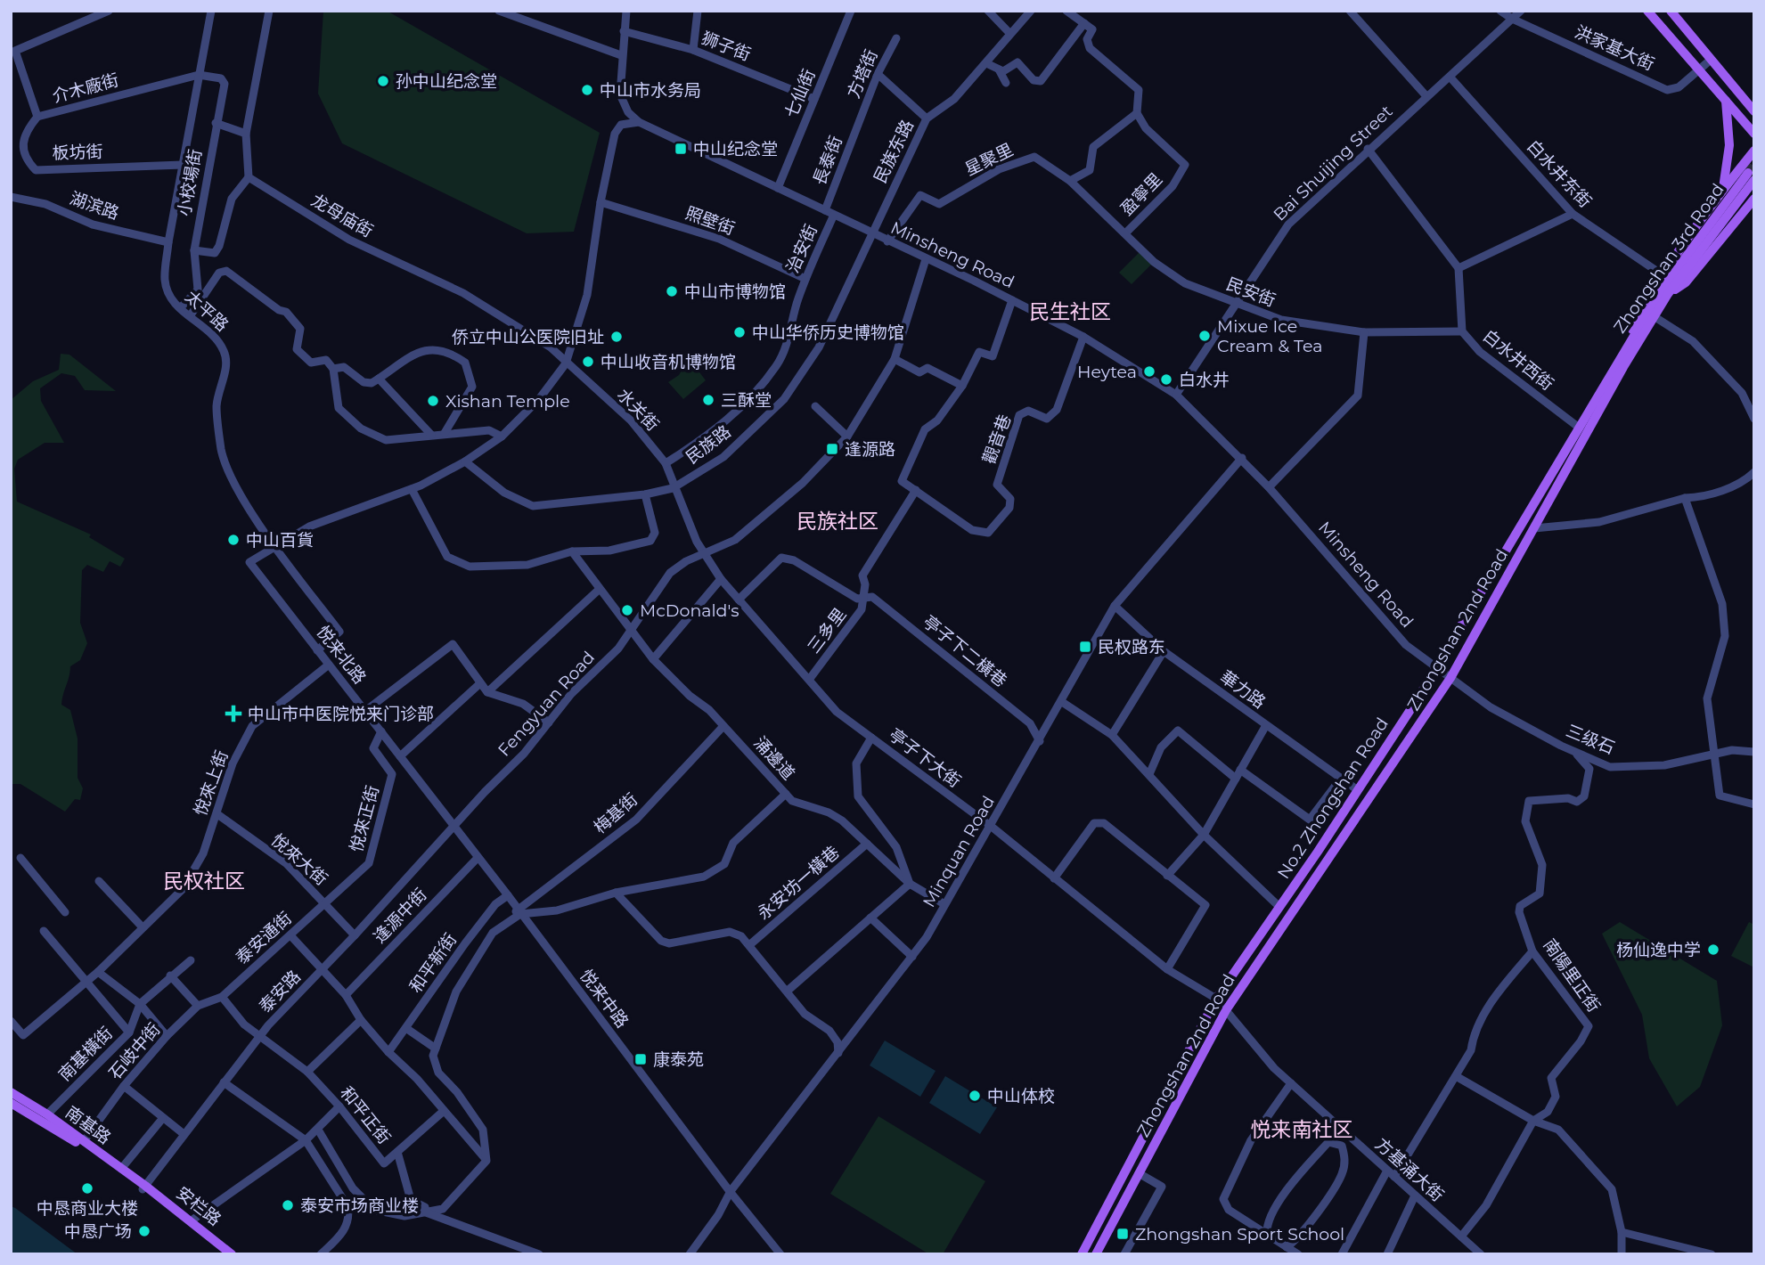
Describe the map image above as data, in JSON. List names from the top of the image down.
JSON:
{
  "streets": {
    "main road": [
      "Zhongshan 3rd Road",
      "Zhongshan 2nd Road",
      "No.2 Zhongshan Road",
      "南基路",
      "安栏路"
    ],
    "street": [
      "狮子街",
      "洪家基大街",
      "方塔街",
      "介木廠街",
      "七仙街",
      "民族东路",
      "板坊街",
      "星聚里",
      "長泰街",
      "Bai Shuijing Street",
      "白水井东街",
      "小校場街",
      "盈寧里",
      "湖滨路",
      "龙母庙街",
      "照壁街",
      "治安街",
      "Minsheng Road",
      "民安街",
      "太平路",
      "白水井西街",
      "水关街",
      "觀音巷",
      "民族路",
      "三多里",
      "亭子下二橫巷",
      "悦来北路",
      "華力路",
      "Fengyuan Road",
      "三级石",
      "涌邊道",
      "亭子下大街",
      "悅來上街",
      "梅基街",
      "悅來正街",
      "Minquan Road",
      "悅來大街",
      "永安坊一橫巷",
      "逢源中街",
      "泰安通街",
      "和平新街",
      "南陽里正街",
      "泰安路",
      "悦来中路",
      "石岐中街",
      "南基橫街",
      "和平正街",
      "方基涌大街"
    ]
  },
  "crossings": [
    ["狮子街", "七仙街"],
    ["洪家基大街", "Bai Shuijing Street"],
    ["方塔街", "長泰街"],
    ["介木廠街", "板坊街"],
    ["介木廠街", "小校場街"],
    ["介木廠街", "太平路"],
    ["七仙街", "Minsheng Road"],
    ["民族东路", "Minsheng Road"],
    ["民族东路", "民族路"],
    ["板坊街", "太平路"],
    ["星聚里", "Minsheng Road"],
    ["星聚里", "民安街"],
    ["長泰街", "Minsheng Road"],
    ["Bai Shuijing Street", "白水井东街"],
    ["Bai Shuijing Street", "Minsheng Road"],
    ["Bai Shuijing Street", "民安街"],
    ["小校場街", "太平路"],
    ["盈寧里", "民安街"],
    ["湖滨路", "太平路"],
    ["龙母庙街", "水关街"],
    ["照壁街", "治安街"],
    ["治安街", "Minsheng Road"],
    ["治安街", "水关街"],
    ["Minsheng Road", "觀音巷"],
    ["Minsheng Road", "民族路"],
    ["Minsheng Road", "Fengyuan Road"],
    ["Minsheng Road", "三级石"],
    ["Minsheng Road", "No.2 Zhongshan Road"],
    ["Minsheng Road", "Minquan Road"],
    ["Zhongshan 3rd Road", "Zhongshan 2nd Road"],
    ["Zhongshan 3rd Road", "No.2 Zhongshan Road"],
    ["民安街", "白水井西街"],
    ["太平路", "悦来北路"],
    ["白水井西街", "No.2 Zhongshan Road"],
    ["水关街", "民族路"],
    ["水关街", "亭子下大街"],
    ["觀音巷", "三多里"],
    ["民族路", "亭子下大街"],
    ["Zhongshan 2nd Road", "三级石"],
    ["Zhongshan 2nd Road", "No.2 Zhongshan Road"],
    ["Zhongshan 2nd Road", "方基涌大街"],
    ["三多里", "亭子下二橫巷"],
    ["三多里", "亭子下大街"],
    ["亭子下二橫巷", "亭子下大街"],
    ["亭子下二橫巷", "Minquan Road"],
    ["悦来北路", "Fengyuan Road"],
    ["悦来北路", "悅來上街"],
    ["悦来北路", "悅來正街"],
    ["悦来北路", "泰安路"],
    ["悦来北路", "悦来中路"],
    ["華力路", "No.2 Zhongshan Road"],
    ["華力路", "Minquan Road"],
    ["Fengyuan Road", "涌邊道"],
    ["Fengyuan Road", "亭子下大街"],
    ["Fengyuan Road", "泰安路"],
    ["Fengyuan Road", "悦来中路"],
    ["三级石", "No.2 Zhongshan Road"],
    ["三级石", "南陽里正街"],
    ["涌邊道", "梅基街"],
    ["涌邊道", "Minquan Road"],
    ["涌邊道", "永安坊一橫巷"],
    ["亭子下大街", "No.2 Zhongshan Road"],
    ["亭子下大街", "Minquan Road"],
    ["亭子下大街", "方基涌大街"],
    ["悅來上街", "悅來大街"],
    ["No.2 Zhongshan Road", "方基涌大街"],
    ["梅基街", "悦来中路"],
    ["悅來正街", "悅來大街"],
    ["悅來正街", "泰安通街"],
    ["Minquan Road", "悦来中路"],
    ["悅來大街", "泰安通街"],
    ["悅來大街", "泰安路"],
    ["逢源中街", "悦来中路"],
    ["泰安通街", "石岐中街"],
    ["泰安通街", "和平正街"],
    ["和平新街", "悦来中路"],
    ["南陽里正街", "方基涌大街"],
    ["泰安路", "悦来中路"],
    ["泰安路", "和平正街"],
    ["泰安路", "南基路"],
    ["泰安路", "安栏路"],
    ["石岐中街", "和平正街"],
    ["石岐中街", "南基路"],
    ["南基橫街", "南基路"],
    ["南基路", "安栏路"]
  ],
  "districts": [
    "民生社区",
    "民族社区",
    "民权社区",
    "悦来南社区"
  ],
  "places": {
    "other": [
      "孙中山纪念堂",
      "中山市水务局",
      "中山市博物馆",
      "中山华侨历史博物馆",
      "Mixue Ice Cream & Tea",
      "侨立中山公医院旧址",
      "中山收音机博物馆",
      "Heytea",
      "白水井",
      "三酥堂",
      "Xishan Temple",
      "中山百貨",
      "McDonald's",
      "杨仙逸中学",
      "中山体校",
      "中恳商业大楼",
      "泰安市场商业楼",
      "中恳广场"
    ],
    "transit": [
      "中山纪念堂",
      "逢源路",
      "民权路东",
      "康泰苑",
      "Zhongshan Sport School"
    ],
    "health": ["中山市中医院悦来门诊部"]
  }
}
